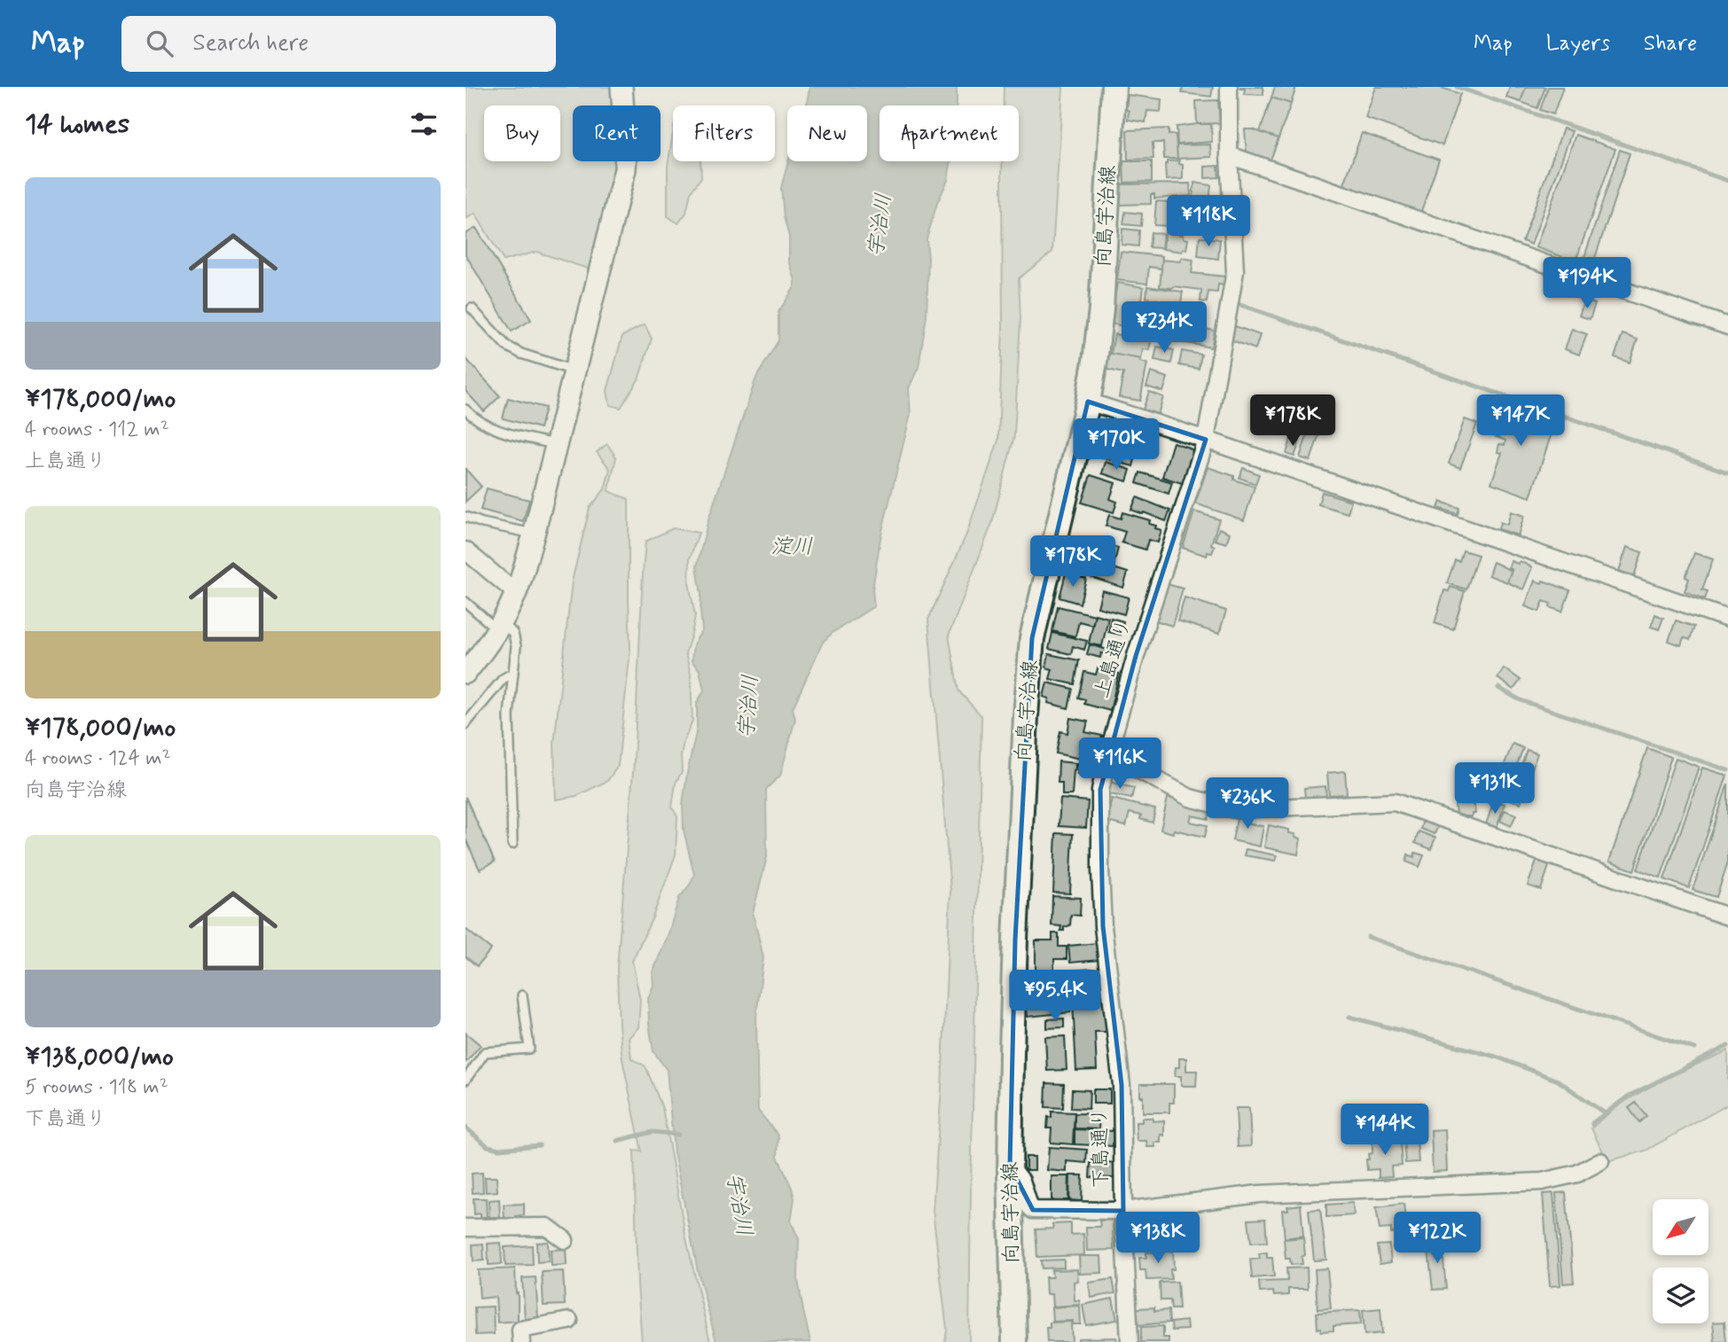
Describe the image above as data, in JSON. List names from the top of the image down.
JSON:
{
  "streets": {
    "main road": ["向島宇治線"],
    "street": ["上島通り", "下島通り"]
  },
  "crossings": [
    ["上島通り", "下島通り"]
  ],
  "water": ["宇治川", "淀川"],
  "north": "bottom left",
  "page": {
    "header": "Map",
    "search": "Search here",
    "nav": ["Map", "Layers", "Share"],
    "heading": "14 homes",
    "chip": [
      "Buy",
      "Rent",
      "Filters",
      "New",
      "Apartment"
    ],
    "list": [
      {
        "name": "¥178,000/mo",
        "note": "4 rooms · 112 m² · 上島通り"
      },
      {
        "name": "¥178,000/mo",
        "note": "4 rooms · 124 m² · 向島宇治線"
      },
      {
        "name": "¥138,000/mo",
        "note": "5 rooms · 118 m² · 下島通り"
      }
    ],
    "price": [
      "¥118K",
      "¥194K",
      "¥234K",
      "¥178K",
      "¥147K",
      "¥170K",
      "¥178K",
      "¥116K",
      "¥131K",
      "¥236K",
      "¥95.4K",
      "¥144K",
      "¥138K",
      "¥122K"
    ]
  }
}
